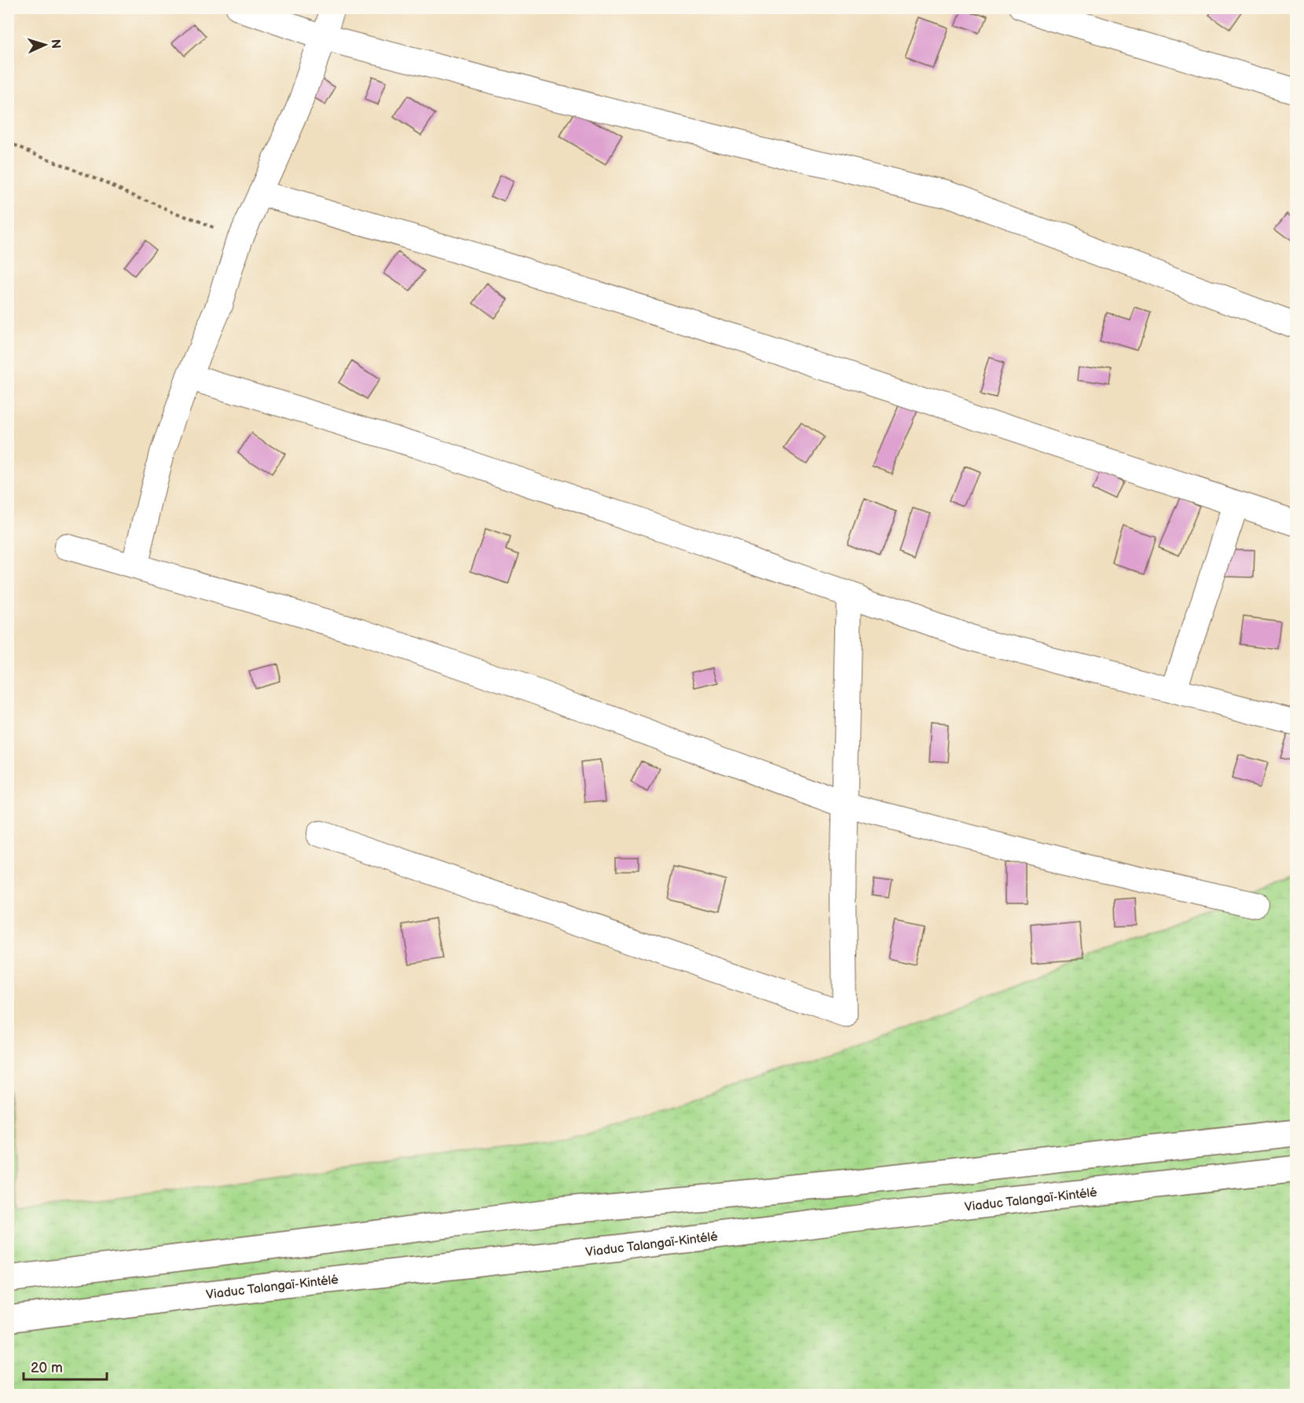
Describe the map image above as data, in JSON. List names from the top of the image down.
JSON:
{
  "streets": {
    "highway": ["Viaduc Talangaï-Kintélé"]
  },
  "scale_bar": "20 m",
  "north": "right"
}
